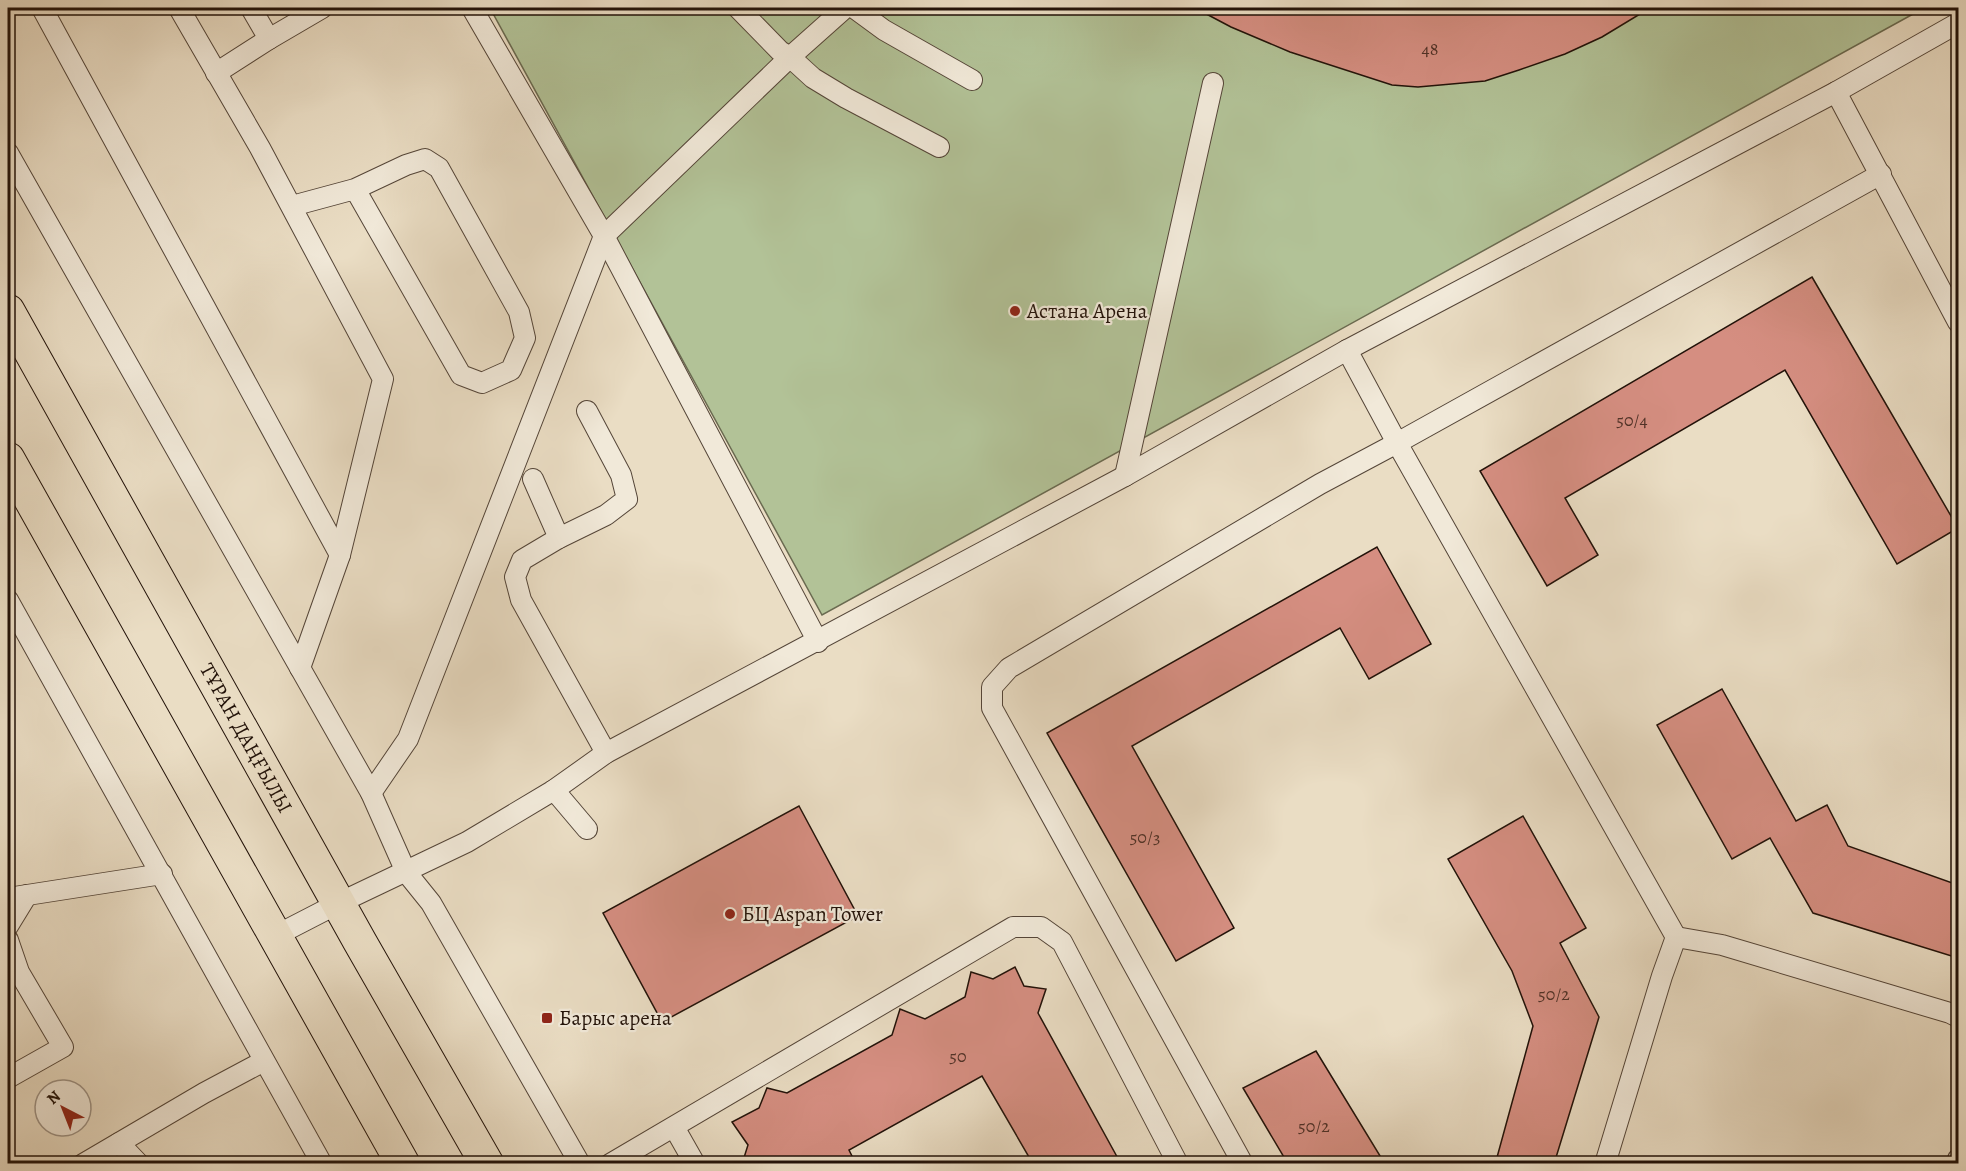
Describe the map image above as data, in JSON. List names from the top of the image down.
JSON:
{
  "streets": {
    "main road": ["ТҰРАН ДАҢҒЫЛЫ"]
  },
  "places": {
    "other": ["Астана Арена", "БЦ Aspan Tower"],
    "transit": ["Барыс арена"]
  },
  "house_numbers": [
    "48",
    "50/4",
    "50/3",
    "50/2",
    "50",
    "50/2"
  ],
  "north": "top left"
}
